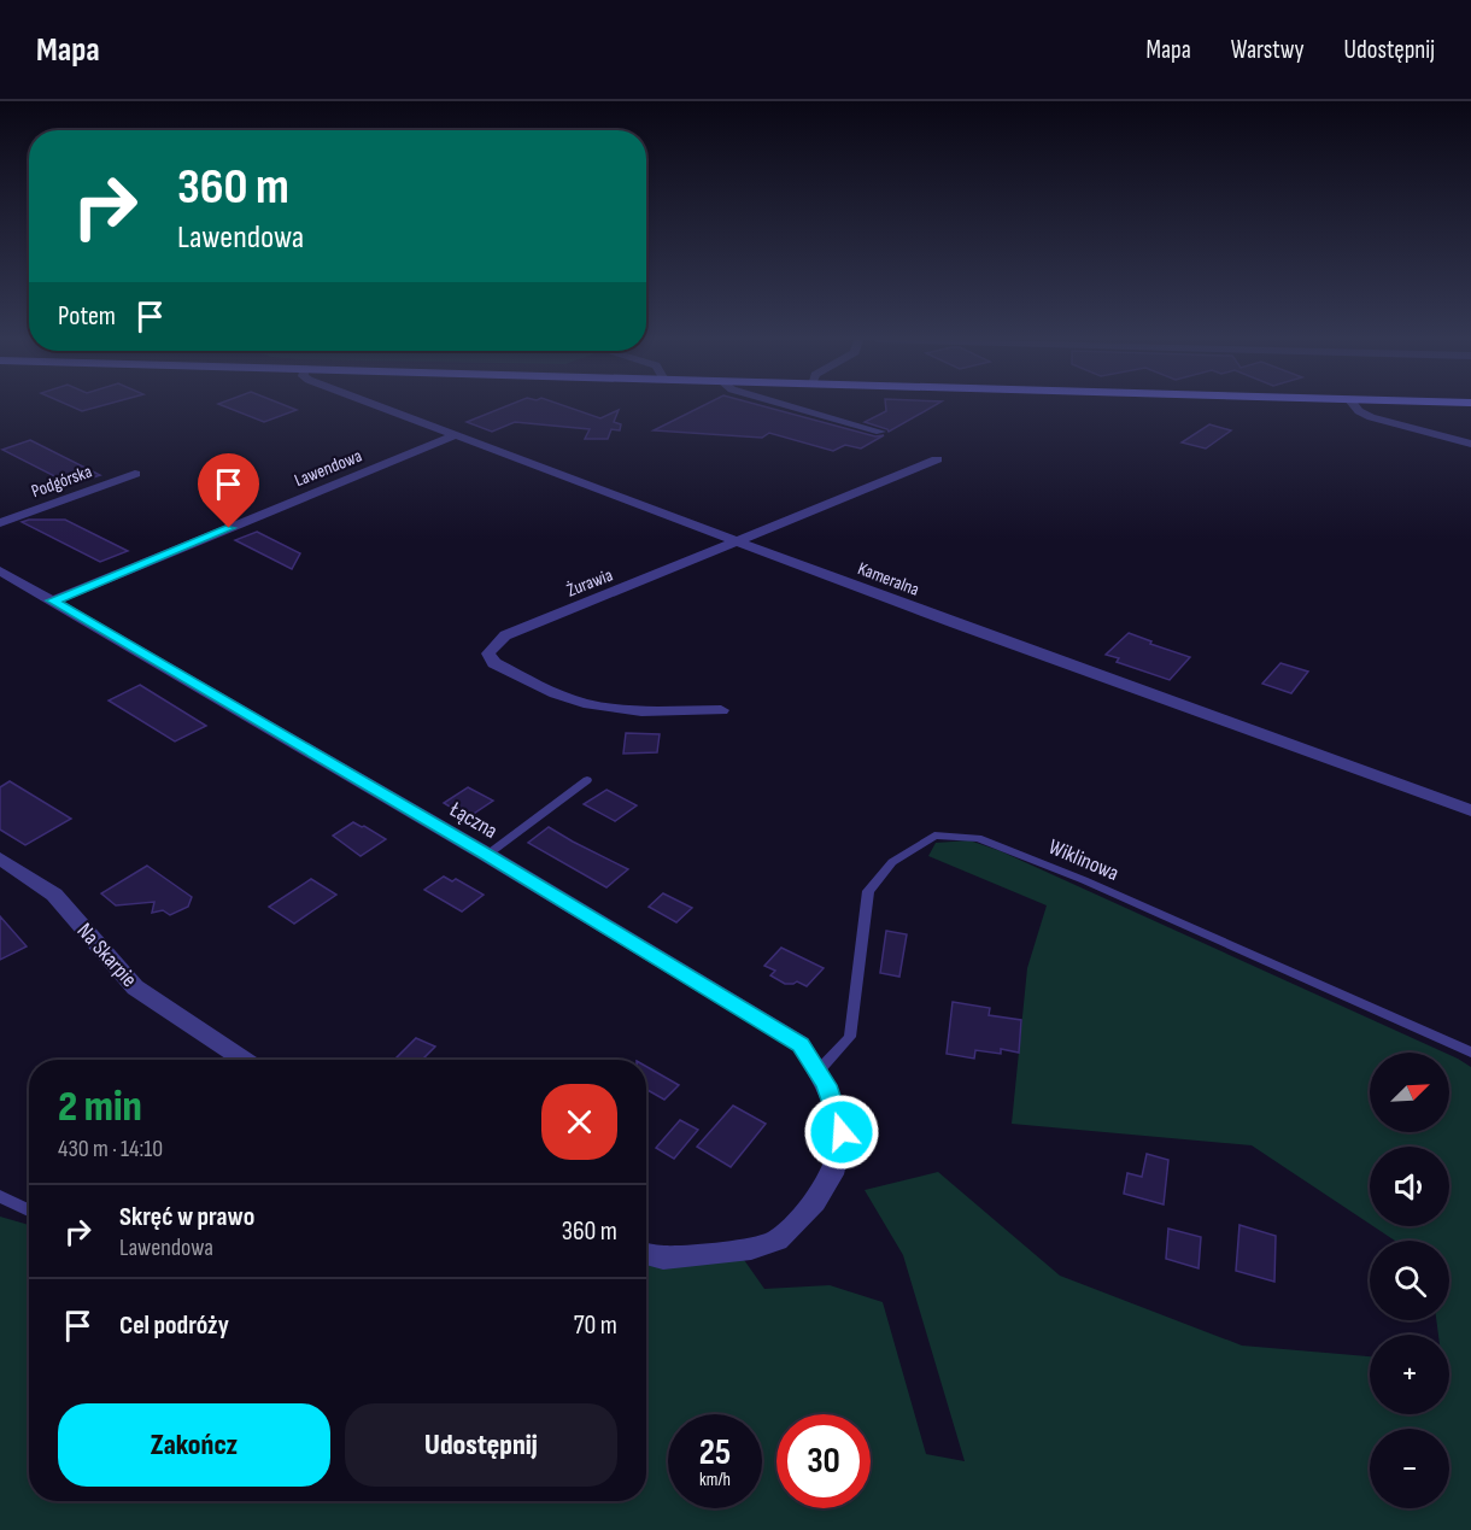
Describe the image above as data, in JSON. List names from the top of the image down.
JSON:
{
  "streets": {
    "street": [
      "Lawendowa",
      "Podgórska",
      "Kameralna",
      "Żurawia",
      "Łączna",
      "Na Skarpie"
    ],
    "lane": ["Wiklinowa"]
  },
  "crossings": [
    ["Lawendowa", "Kameralna"],
    ["Lawendowa", "Łączna"],
    ["Kameralna", "Żurawia"],
    ["Łączna", "Wiklinowa"]
  ],
  "north": "top right",
  "page": {
    "header": "Mapa",
    "nav": ["Mapa", "Warstwy", "Udostępnij"],
    "turn": ["360 m", "Lawendowa"],
    "then": "Potem",
    "map_buttons": ["+", "−"],
    "heading": ["2 min", "430 m · 14:10"],
    "list": [
      {
        "name": "Skręć w prawo",
        "note": "Lawendowa",
        "value": "360 m"
      },
      {
        "name": "Cel podróży",
        "value": "70 m"
      }
    ],
    "buttons": ["Zakończ", "Udostępnij"],
    "speed": "25 km/h",
    "limit": "30"
  }
}
